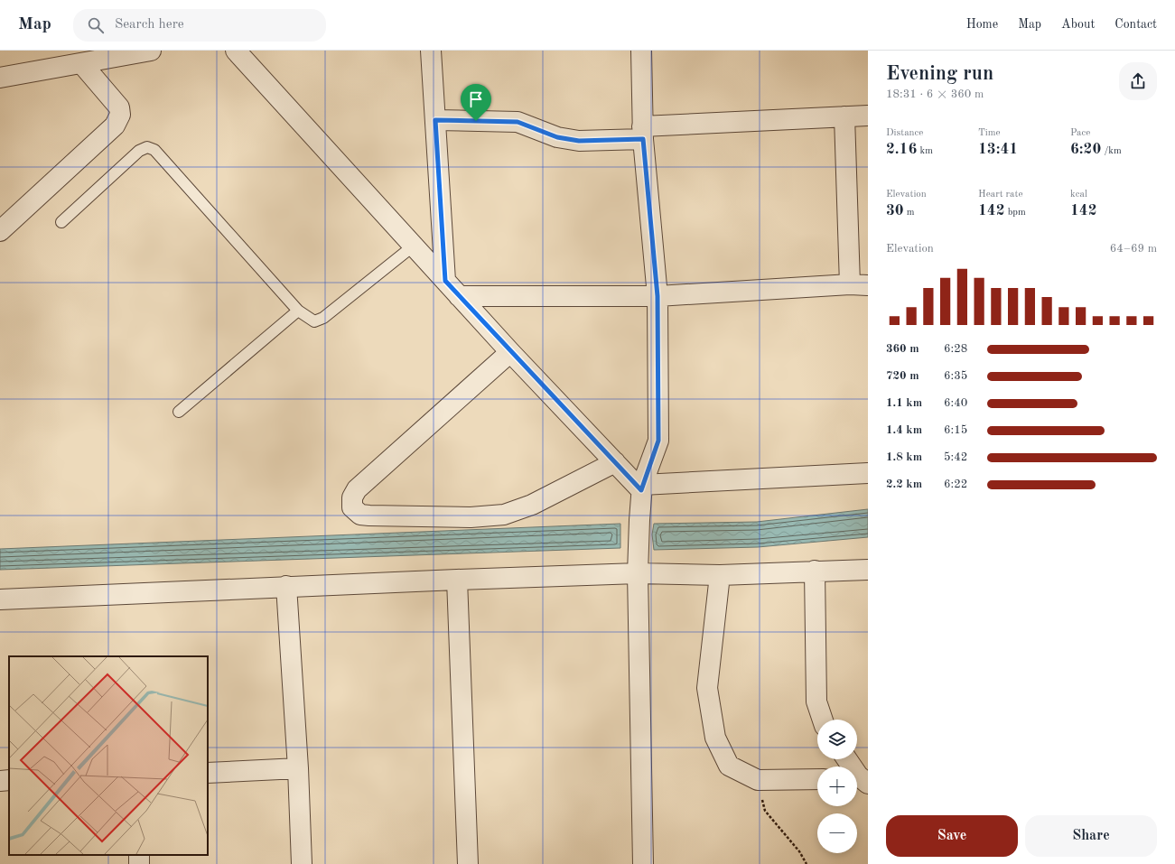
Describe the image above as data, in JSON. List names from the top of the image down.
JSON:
{
  "page": {
    "header": "Map",
    "search": "Search here",
    "nav": [
      "Home",
      "Map",
      "About",
      "Contact"
    ],
    "heading": ["Evening run", "18:31 · 6 × 360 m"],
    "stats": [
      ["Distance", "2.16 km"],
      ["Time", "13:41"],
      ["Pace", "6:20 /km"],
      ["Elevation", "30 m"],
      ["Heart rate", "142 bpm"],
      ["kcal", "142"]
    ],
    "chart": ["Elevation", "64–69 m"],
    "list": [
      {
        "name": "360 m",
        "note": "6:28"
      },
      {
        "name": "720 m",
        "note": "6:35"
      },
      {
        "name": "1.1 km",
        "note": "6:40"
      },
      {
        "name": "1.4 km",
        "note": "6:15"
      },
      {
        "name": "1.8 km",
        "note": "5:42"
      },
      {
        "name": "2.2 km",
        "note": "6:22"
      }
    ],
    "map_buttons": ["+", "−"],
    "buttons": ["Save", "Share"]
  }
}
